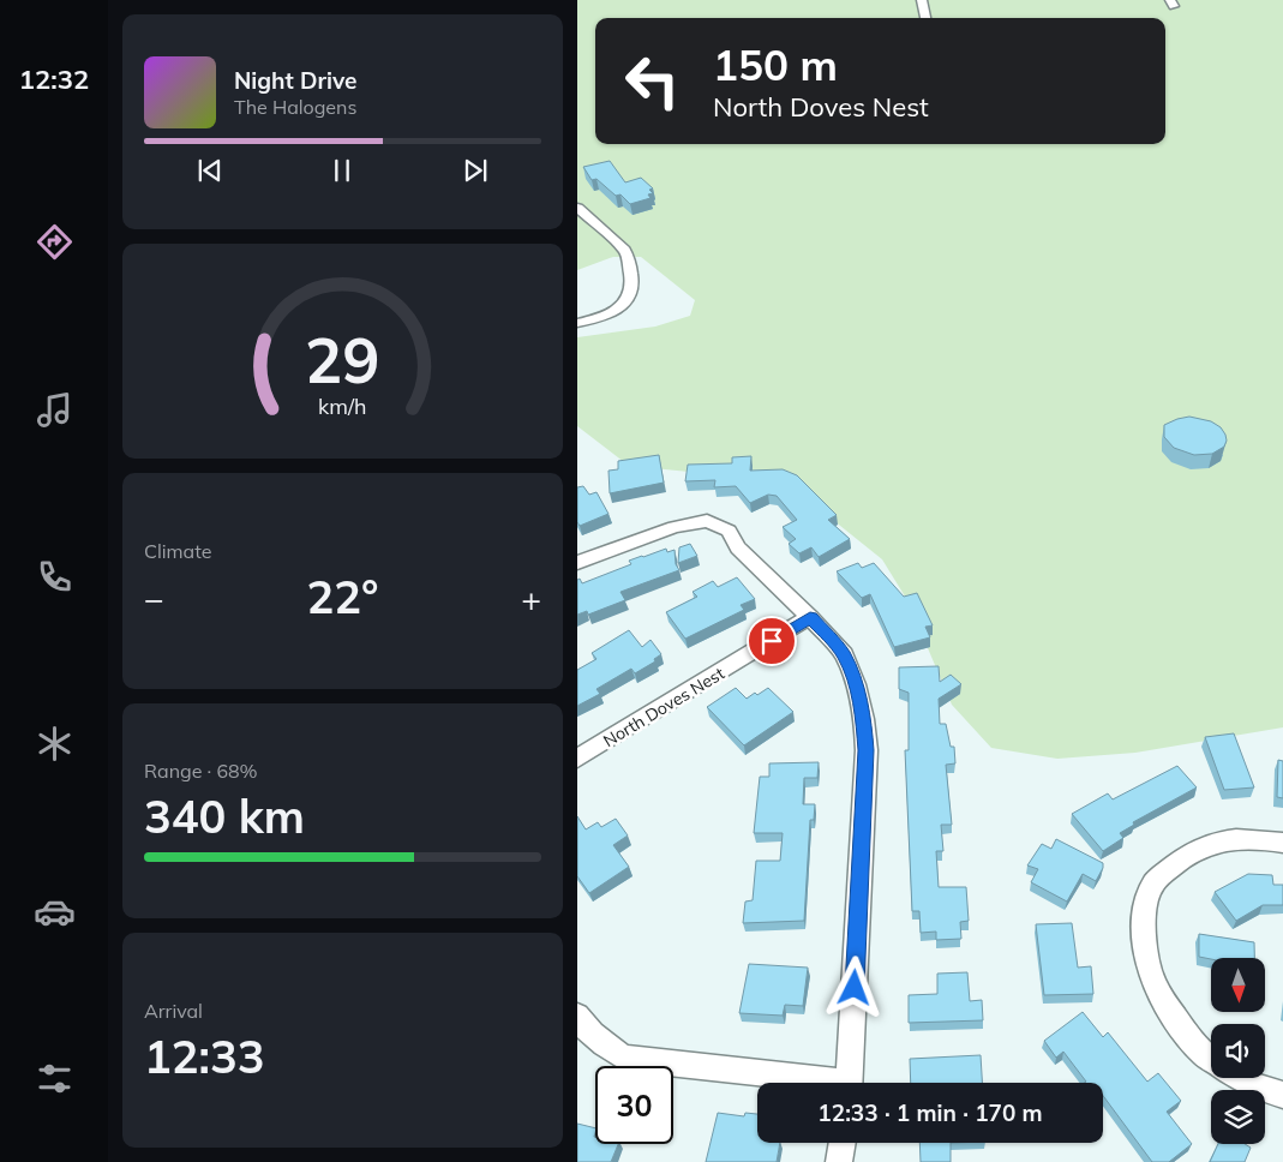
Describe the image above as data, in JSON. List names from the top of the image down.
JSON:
{
  "streets": {
    "street": ["North Doves Nest"]
  },
  "north": "bottom",
  "page": {
    "tabs": "12:32",
    "turn": ["150 m", "North Doves Nest"],
    "song": ["Night Drive", "The Halogens"],
    "tile": [
      "Climate",
      ["Range · 68%", "340 km"],
      ["Arrival", "12:33"]
    ],
    "heat": ["−", "22°", "+"],
    "limit": "30",
    "trip": "12:33 · 1 min · 170 m",
    "gauge": ["29", "km/h"]
  }
}
